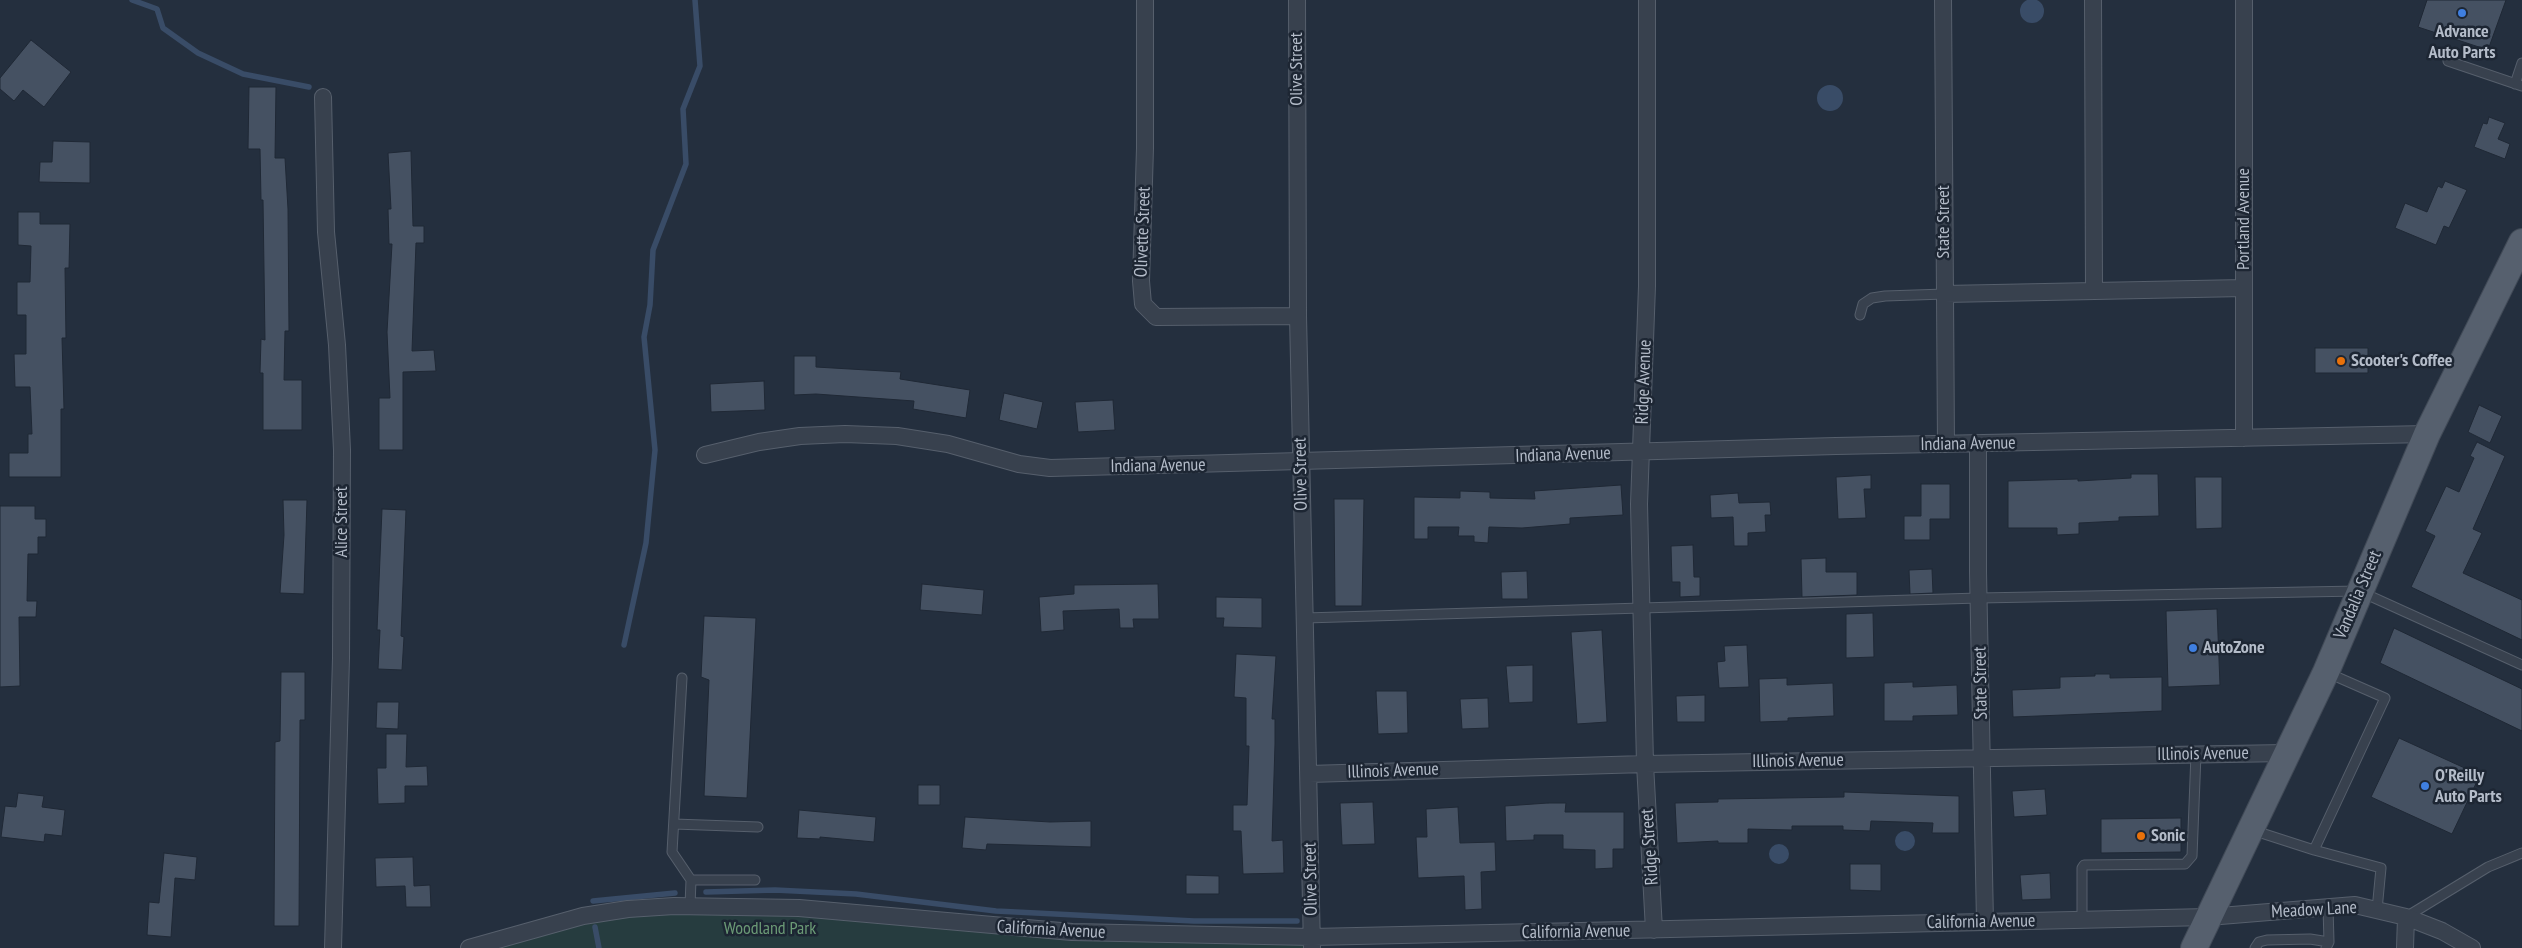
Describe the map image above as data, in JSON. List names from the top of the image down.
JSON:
{
  "streets": {
    "main road": ["Vandalia Street"],
    "street": [
      "Olive Street",
      "Portland Avenue",
      "State Street",
      "Olivette Street",
      "Ridge Avenue",
      "Indiana Avenue",
      "Alice Street",
      "Illinois Avenue",
      "Ridge Street",
      "Meadow Lane",
      "California Avenue"
    ]
  },
  "crossings": [
    ["Olive Street", "Olivette Street"],
    ["Olive Street", "Indiana Avenue"],
    ["Olive Street", "Illinois Avenue"],
    ["Olive Street", "California Avenue"],
    ["Portland Avenue", "Indiana Avenue"],
    ["State Street", "Indiana Avenue"],
    ["State Street", "Illinois Avenue"],
    ["State Street", "California Avenue"],
    ["Ridge Avenue", "Indiana Avenue"],
    ["Ridge Avenue", "Illinois Avenue"],
    ["Ridge Avenue", "Ridge Street"],
    ["Indiana Avenue", "Vandalia Street"],
    ["Vandalia Street", "Illinois Avenue"],
    ["Vandalia Street", "Meadow Lane"],
    ["Vandalia Street", "California Avenue"],
    ["Illinois Avenue", "Ridge Street"],
    ["Ridge Street", "California Avenue"],
    ["Meadow Lane", "California Avenue"]
  ],
  "parks": ["Woodland Park"],
  "places": [
    "Advance Auto Parts",
    "Scooter's Coffee",
    "AutoZone",
    "O'Reilly Auto Parts",
    "Sonic"
  ]
}
